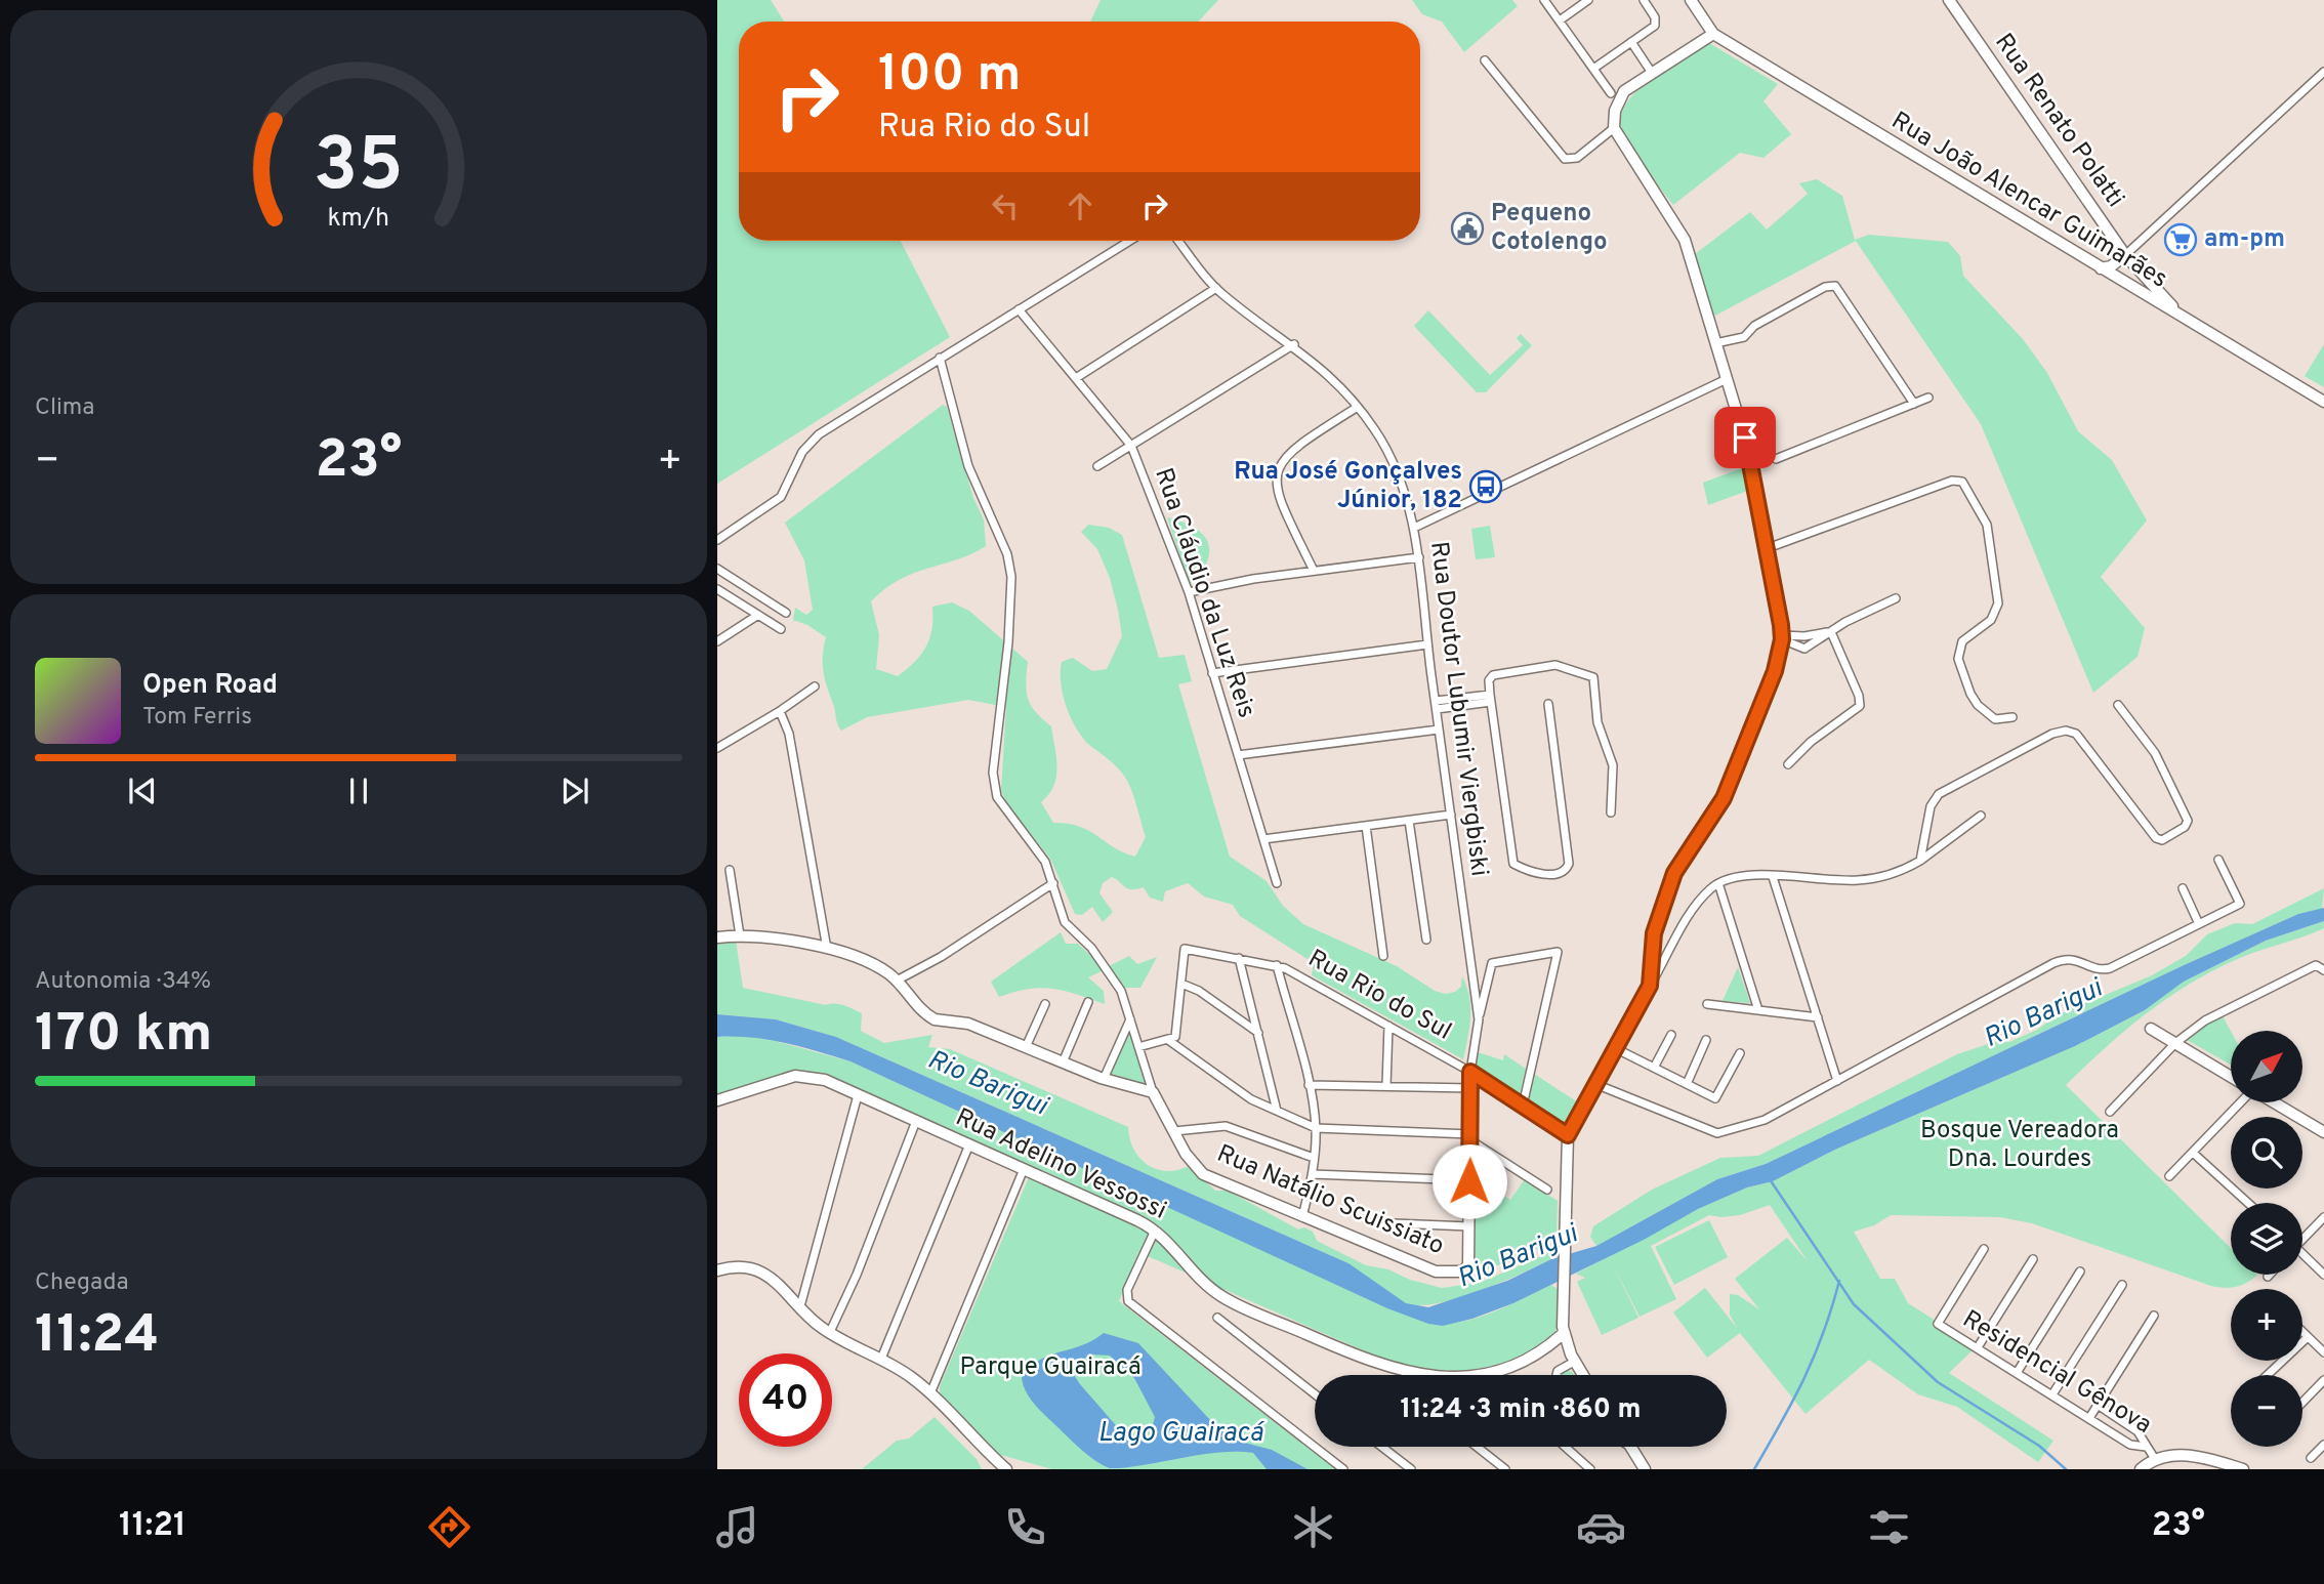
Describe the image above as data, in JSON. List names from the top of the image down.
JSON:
{
  "streets": {
    "main road": [
      "Rua Renato Polatti",
      "Rua João Alencar Guimarães",
      "Rua Rio do Sul",
      "Rua Adelino Vessossi",
      "Rua Natálio Scuissiato"
    ],
    "street": ["Rua Cláudio da Luz Reis", "Rua Doutor Lubumir Viergbiski", "Residencial Gênova"]
  },
  "crossings": [
    ["Rua Renato Polatti", "Rua João Alencar Guimarães"],
    ["Rua Doutor Lubumir Viergbiski", "Rua Rio do Sul"]
  ],
  "water": ["Rio Barigui", "Lago Guairacá"],
  "parks": ["Bosque Vereadora Dna. Lourdes", "Parque Guairacá"],
  "places": {
    "public building": ["Pequeno Cotolengo"],
    "supermarket": ["am-pm"],
    "bus stop": ["Rua José Gonçalves Júnior, 182"]
  },
  "north": "top right",
  "page": {
    "turn": ["100 m", "Rua Rio do Sul"],
    "tile": [
      "Clima",
      ["Autonomia · 34%", "170 km"],
      ["Chegada", "11:24"]
    ],
    "heat": ["−", "23°", "+"],
    "song": ["Open Road", "Tom Ferris"],
    "map_buttons": ["+", "−"],
    "limit": "40",
    "trip": "11:24 · 3 min · 860 m",
    "tabs": ["11:21", "23°"],
    "gauge": ["35", "km/h"]
  }
}
